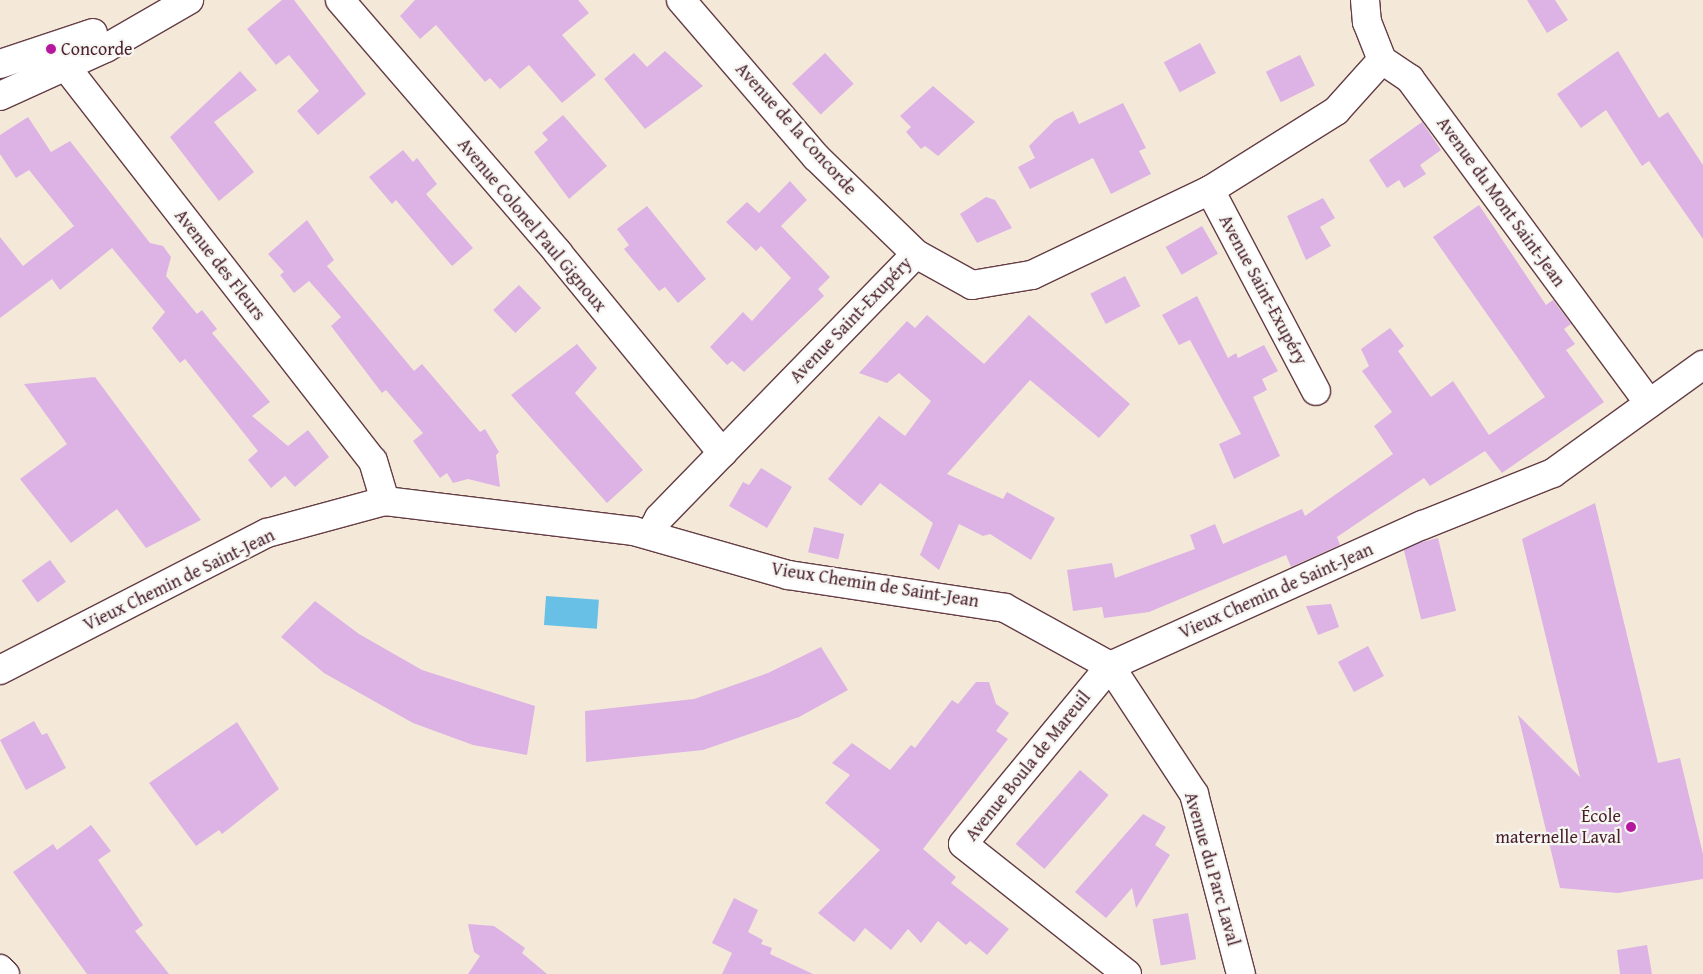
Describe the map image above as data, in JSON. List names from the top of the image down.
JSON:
{
  "streets": {
    "street": [
      "Avenue de la Concorde",
      "Avenue du Mont Saint-Jean",
      "Avenue Colonel Paul Gignoux",
      "Avenue des Fleurs",
      "Avenue Saint-Exupéry",
      "Vieux Chemin de Saint-Jean",
      "Avenue Boula de Mareuil",
      "Avenue du Parc Laval"
    ]
  },
  "crossings": [
    ["Avenue de la Concorde", "Avenue Saint-Exupéry"],
    ["Avenue du Mont Saint-Jean", "Avenue Saint-Exupéry"],
    ["Avenue du Mont Saint-Jean", "Vieux Chemin de Saint-Jean"],
    ["Avenue Colonel Paul Gignoux", "Avenue Saint-Exupéry"],
    ["Avenue des Fleurs", "Vieux Chemin de Saint-Jean"],
    ["Avenue Saint-Exupéry", "Vieux Chemin de Saint-Jean"],
    ["Vieux Chemin de Saint-Jean", "Avenue Boula de Mareuil"],
    ["Vieux Chemin de Saint-Jean", "Avenue du Parc Laval"],
    ["Avenue Boula de Mareuil", "Avenue du Parc Laval"]
  ],
  "places": ["Concorde", "École maternelle Laval"]
}
